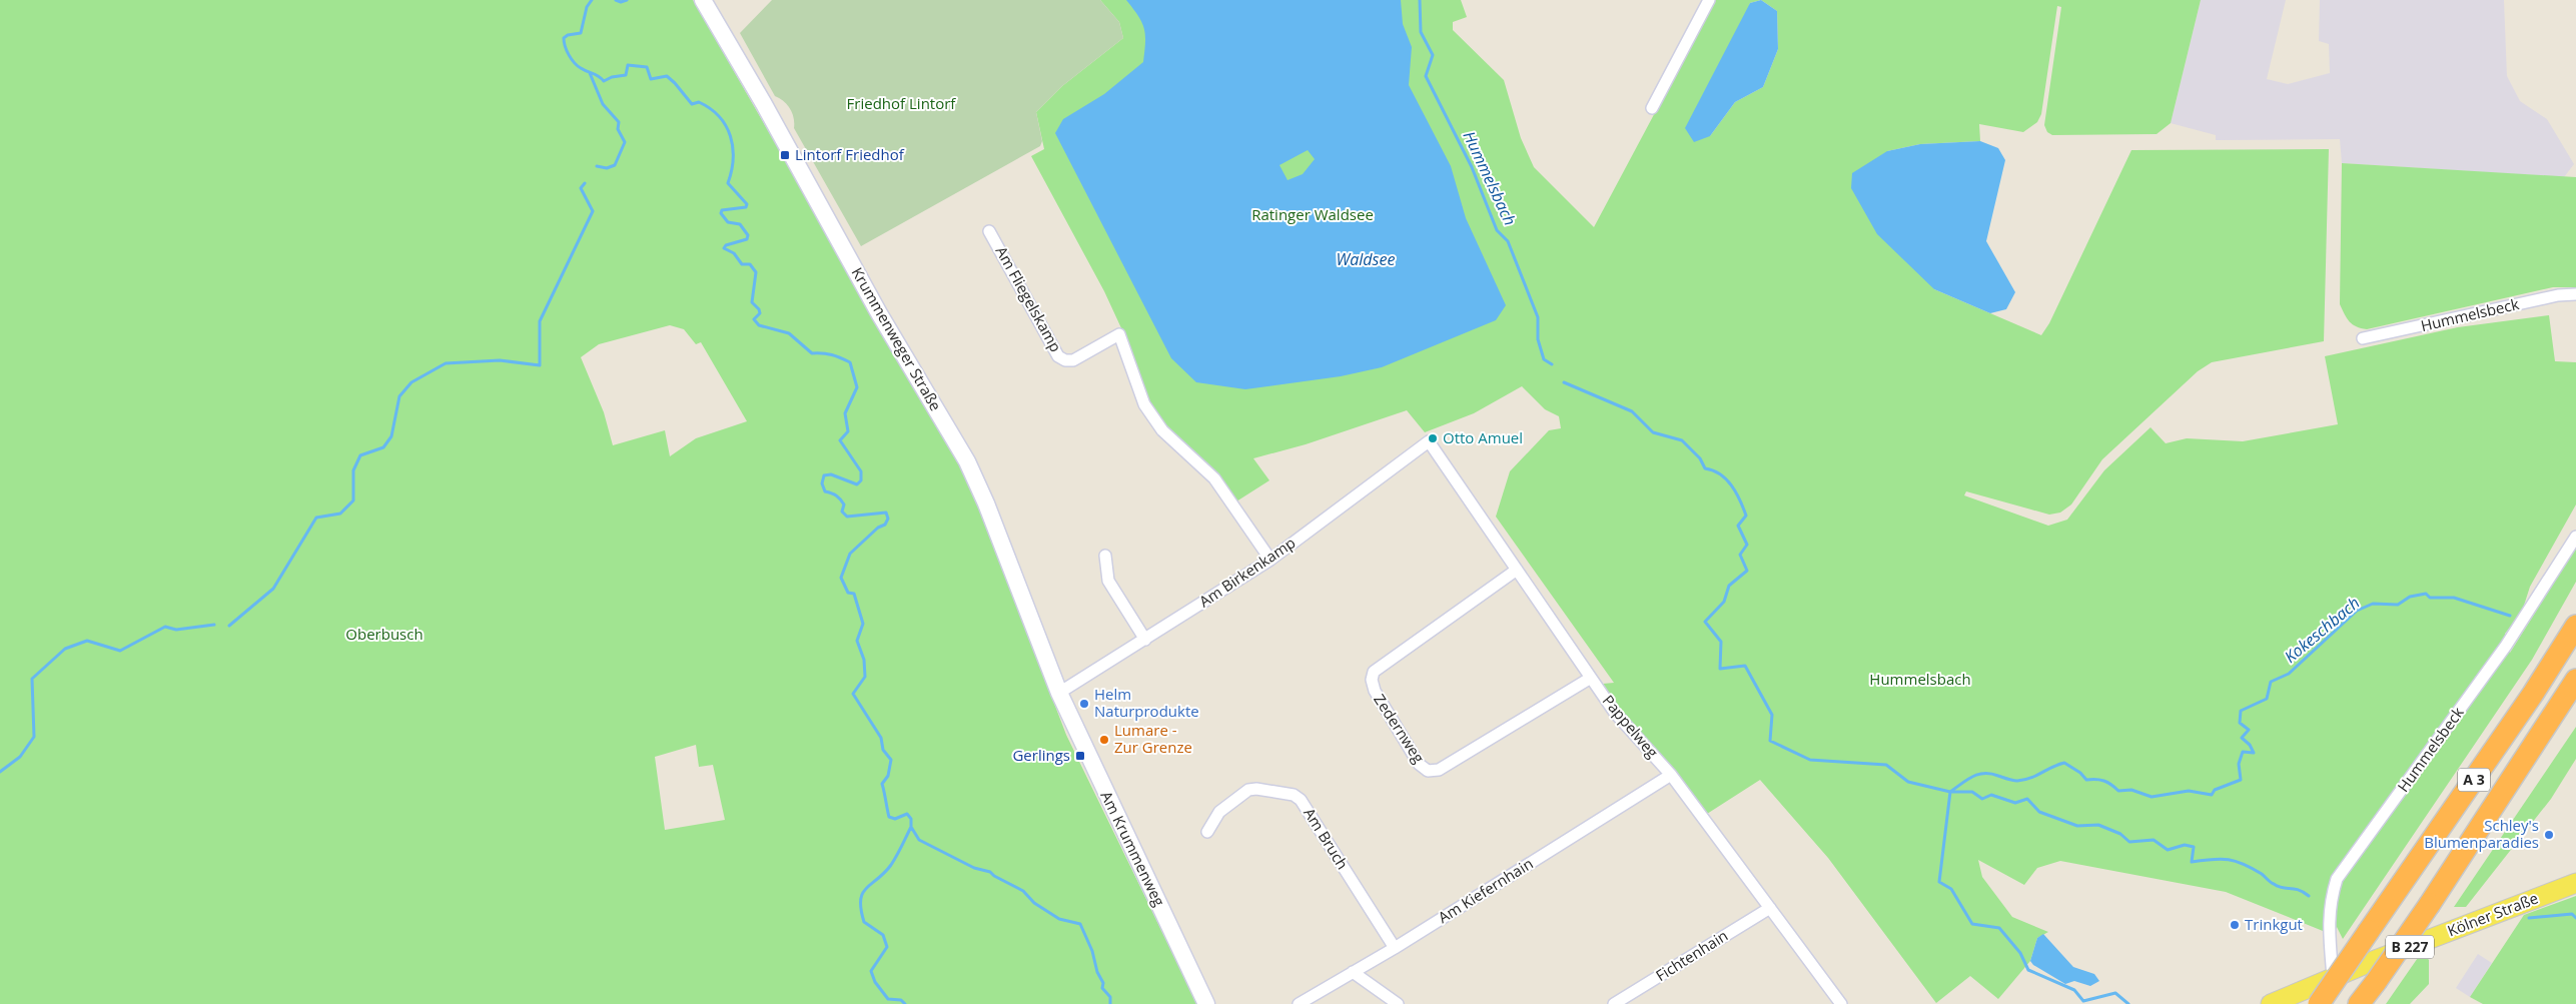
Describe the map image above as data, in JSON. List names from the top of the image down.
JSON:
{
  "streets": {
    "highway": ["A 3"],
    "main road": [
      "Krummenweger Straße",
      "Am Krummenweg",
      "Kölner Straße",
      "B 227"
    ],
    "street": [
      "Am Fliegelskamp",
      "Hummelsbeck",
      "Am Birkenkamp",
      "Pappelweg",
      "Zedernweg",
      "Am Bruch",
      "Am Kiefernhain",
      "Fichtenhain"
    ]
  },
  "crossings": [
    ["Am Fliegelskamp", "Am Birkenkamp"],
    ["Hummelsbeck", "Kölner Straße"],
    ["Krummenweger Straße", "Am Birkenkamp"],
    ["Krummenweger Straße", "Am Krummenweg"],
    ["Am Birkenkamp", "Pappelweg"],
    ["Am Birkenkamp", "Am Krummenweg"],
    ["Pappelweg", "Zedernweg"],
    ["Pappelweg", "Am Kiefernhain"],
    ["Pappelweg", "Fichtenhain"],
    ["Am Bruch", "Am Kiefernhain"]
  ],
  "water": ["Hummelsbach", "Waldsee", "Kokeschbach"],
  "parks": [
    "Friedhof Lintorf",
    "Ratinger Waldsee",
    "Oberbusch",
    "Hummelsbach"
  ],
  "places": {
    "transit": ["Lintorf Friedhof", "Gerlings"],
    "other": [
      "Otto Amuel",
      "Helm Naturprodukte",
      "Lumare - Zur Grenze",
      "Schley's Blumenparadies",
      "Trinkgut"
    ]
  }
}
